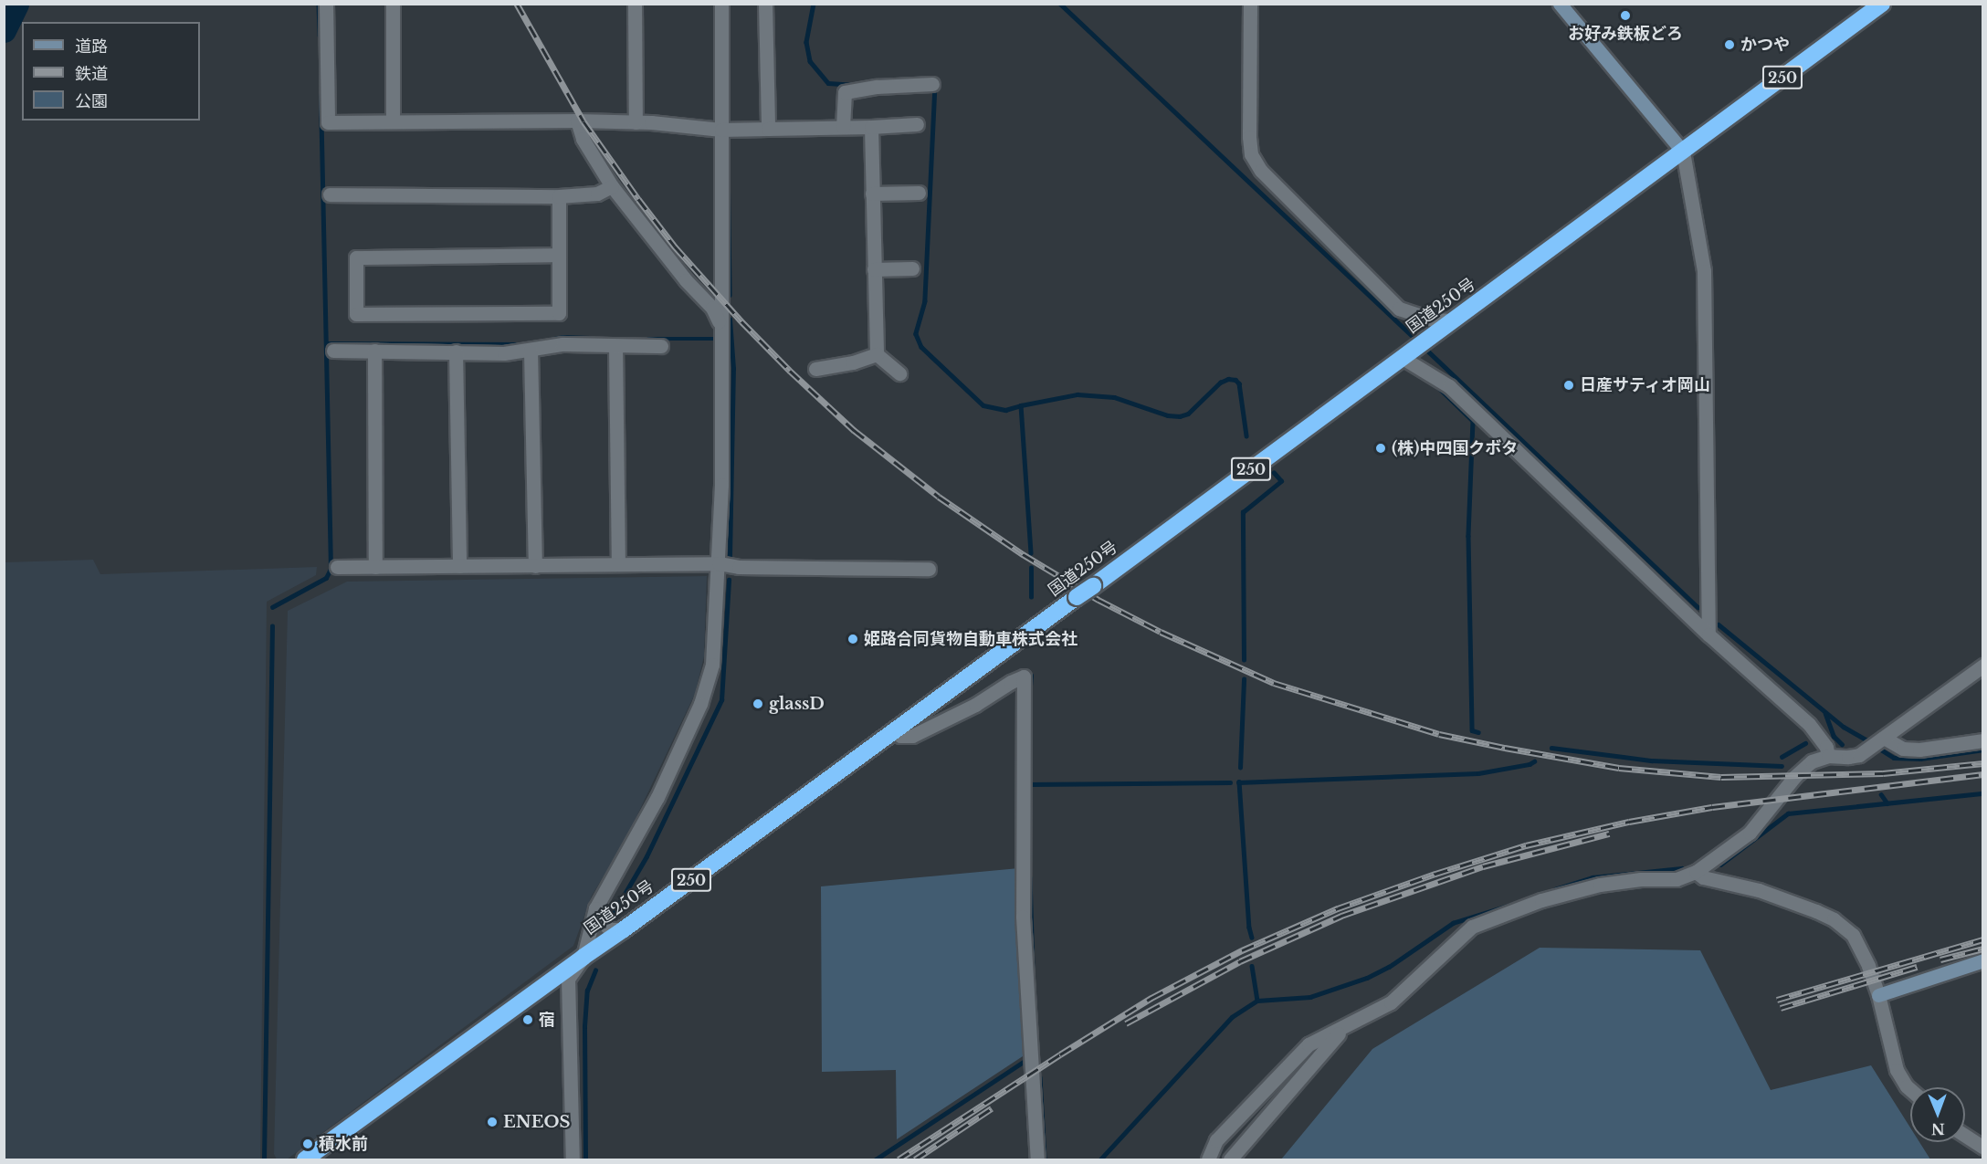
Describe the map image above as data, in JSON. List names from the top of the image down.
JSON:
{
  "streets": {
    "highway": ["250", "国道250号"]
  },
  "places": [
    "お好み鉄板どろ",
    "かつや",
    "日産サティオ岡山",
    "(株)中四国クボタ",
    "姫路合同貨物自動車株式会社",
    "glassD",
    "宿",
    "ENEOS",
    "積水前"
  ],
  "legend": ["道路", "鉄道", "公園"],
  "north": "bottom"
}
